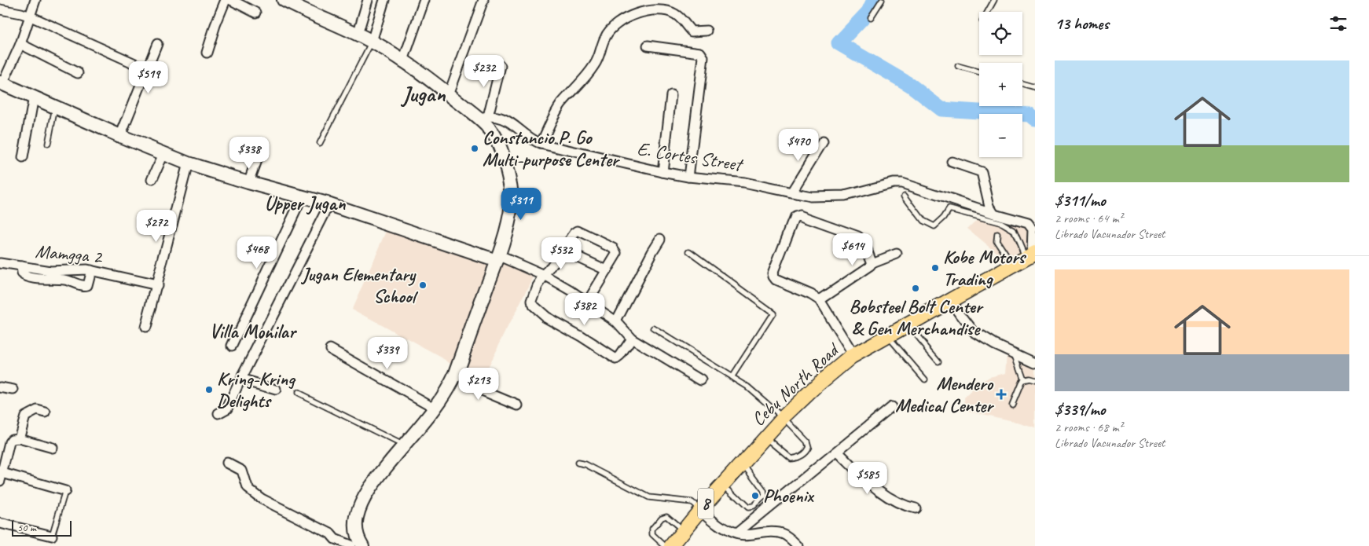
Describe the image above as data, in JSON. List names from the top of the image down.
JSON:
{
  "streets": {
    "main road": ["Cebu North Road", "8"],
    "street": ["E. Cortes Street", "Mamgga 2"]
  },
  "crossings": [
    ["E. Cortes Street", "Cebu North Road"]
  ],
  "districts": ["Jugan", "Upper Jugan", "Villa Monilar"],
  "places": {
    "other": [
      "Constancio P. Go Multi-purpose Center",
      "Kobe Motors Trading",
      "Jugan Elementary School",
      "Bobsteel Bolt Center & Gen Merchandise",
      "Kring-Kring Delights",
      "Phoenix"
    ],
    "health": ["Mendero Medical Center"]
  },
  "scale_bar": "50 m",
  "page": {
    "heading": "13 homes",
    "map_buttons": ["+", "−"],
    "list": [
      {
        "name": "$311/mo",
        "note": "2 rooms · 64 m² · Librado Vacunador Street"
      },
      {
        "name": "$339/mo",
        "note": "2 rooms · 68 m² · Librado Vacunador Street"
      }
    ],
    "price": [
      "$232",
      "$519",
      "$470",
      "$338",
      "$311",
      "$272",
      "$614",
      "$468",
      "$532",
      "$382",
      "$339",
      "$213",
      "$585"
    ],
    "scale": "50 m"
  }
}
